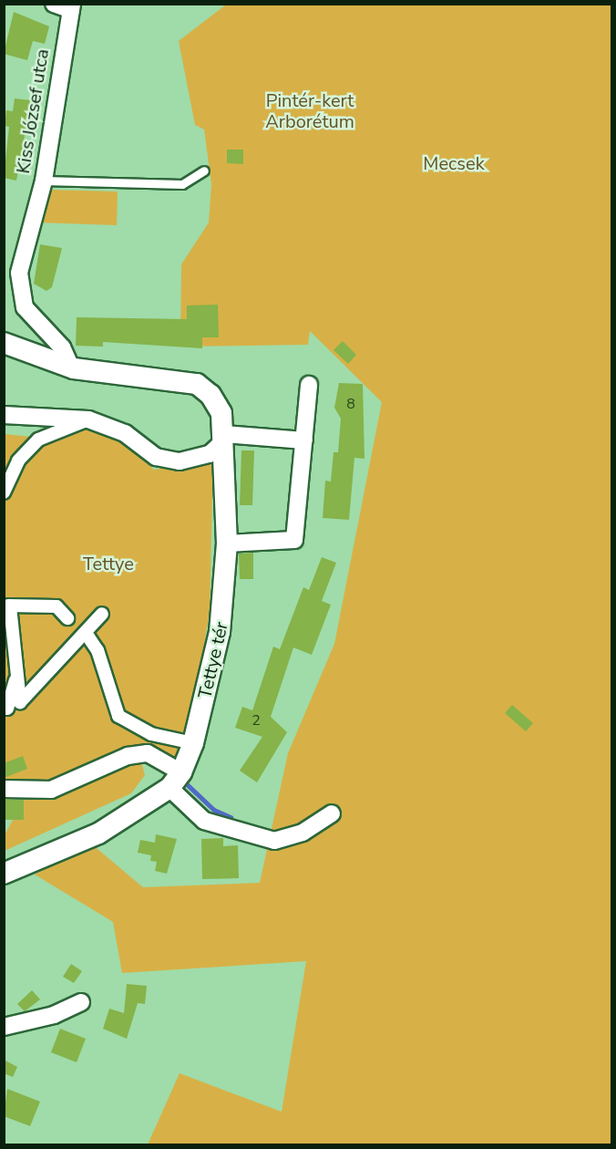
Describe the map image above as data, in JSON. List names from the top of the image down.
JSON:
{
  "streets": {
    "street": ["Kiss József utca", "Tettye tér"]
  },
  "crossings": [
    ["Kiss József utca", "Tettye tér"]
  ],
  "parks": ["Pintér-kert Arborétum", "Mecsek", "Tettye"],
  "house_numbers": ["8", "2"]
}
